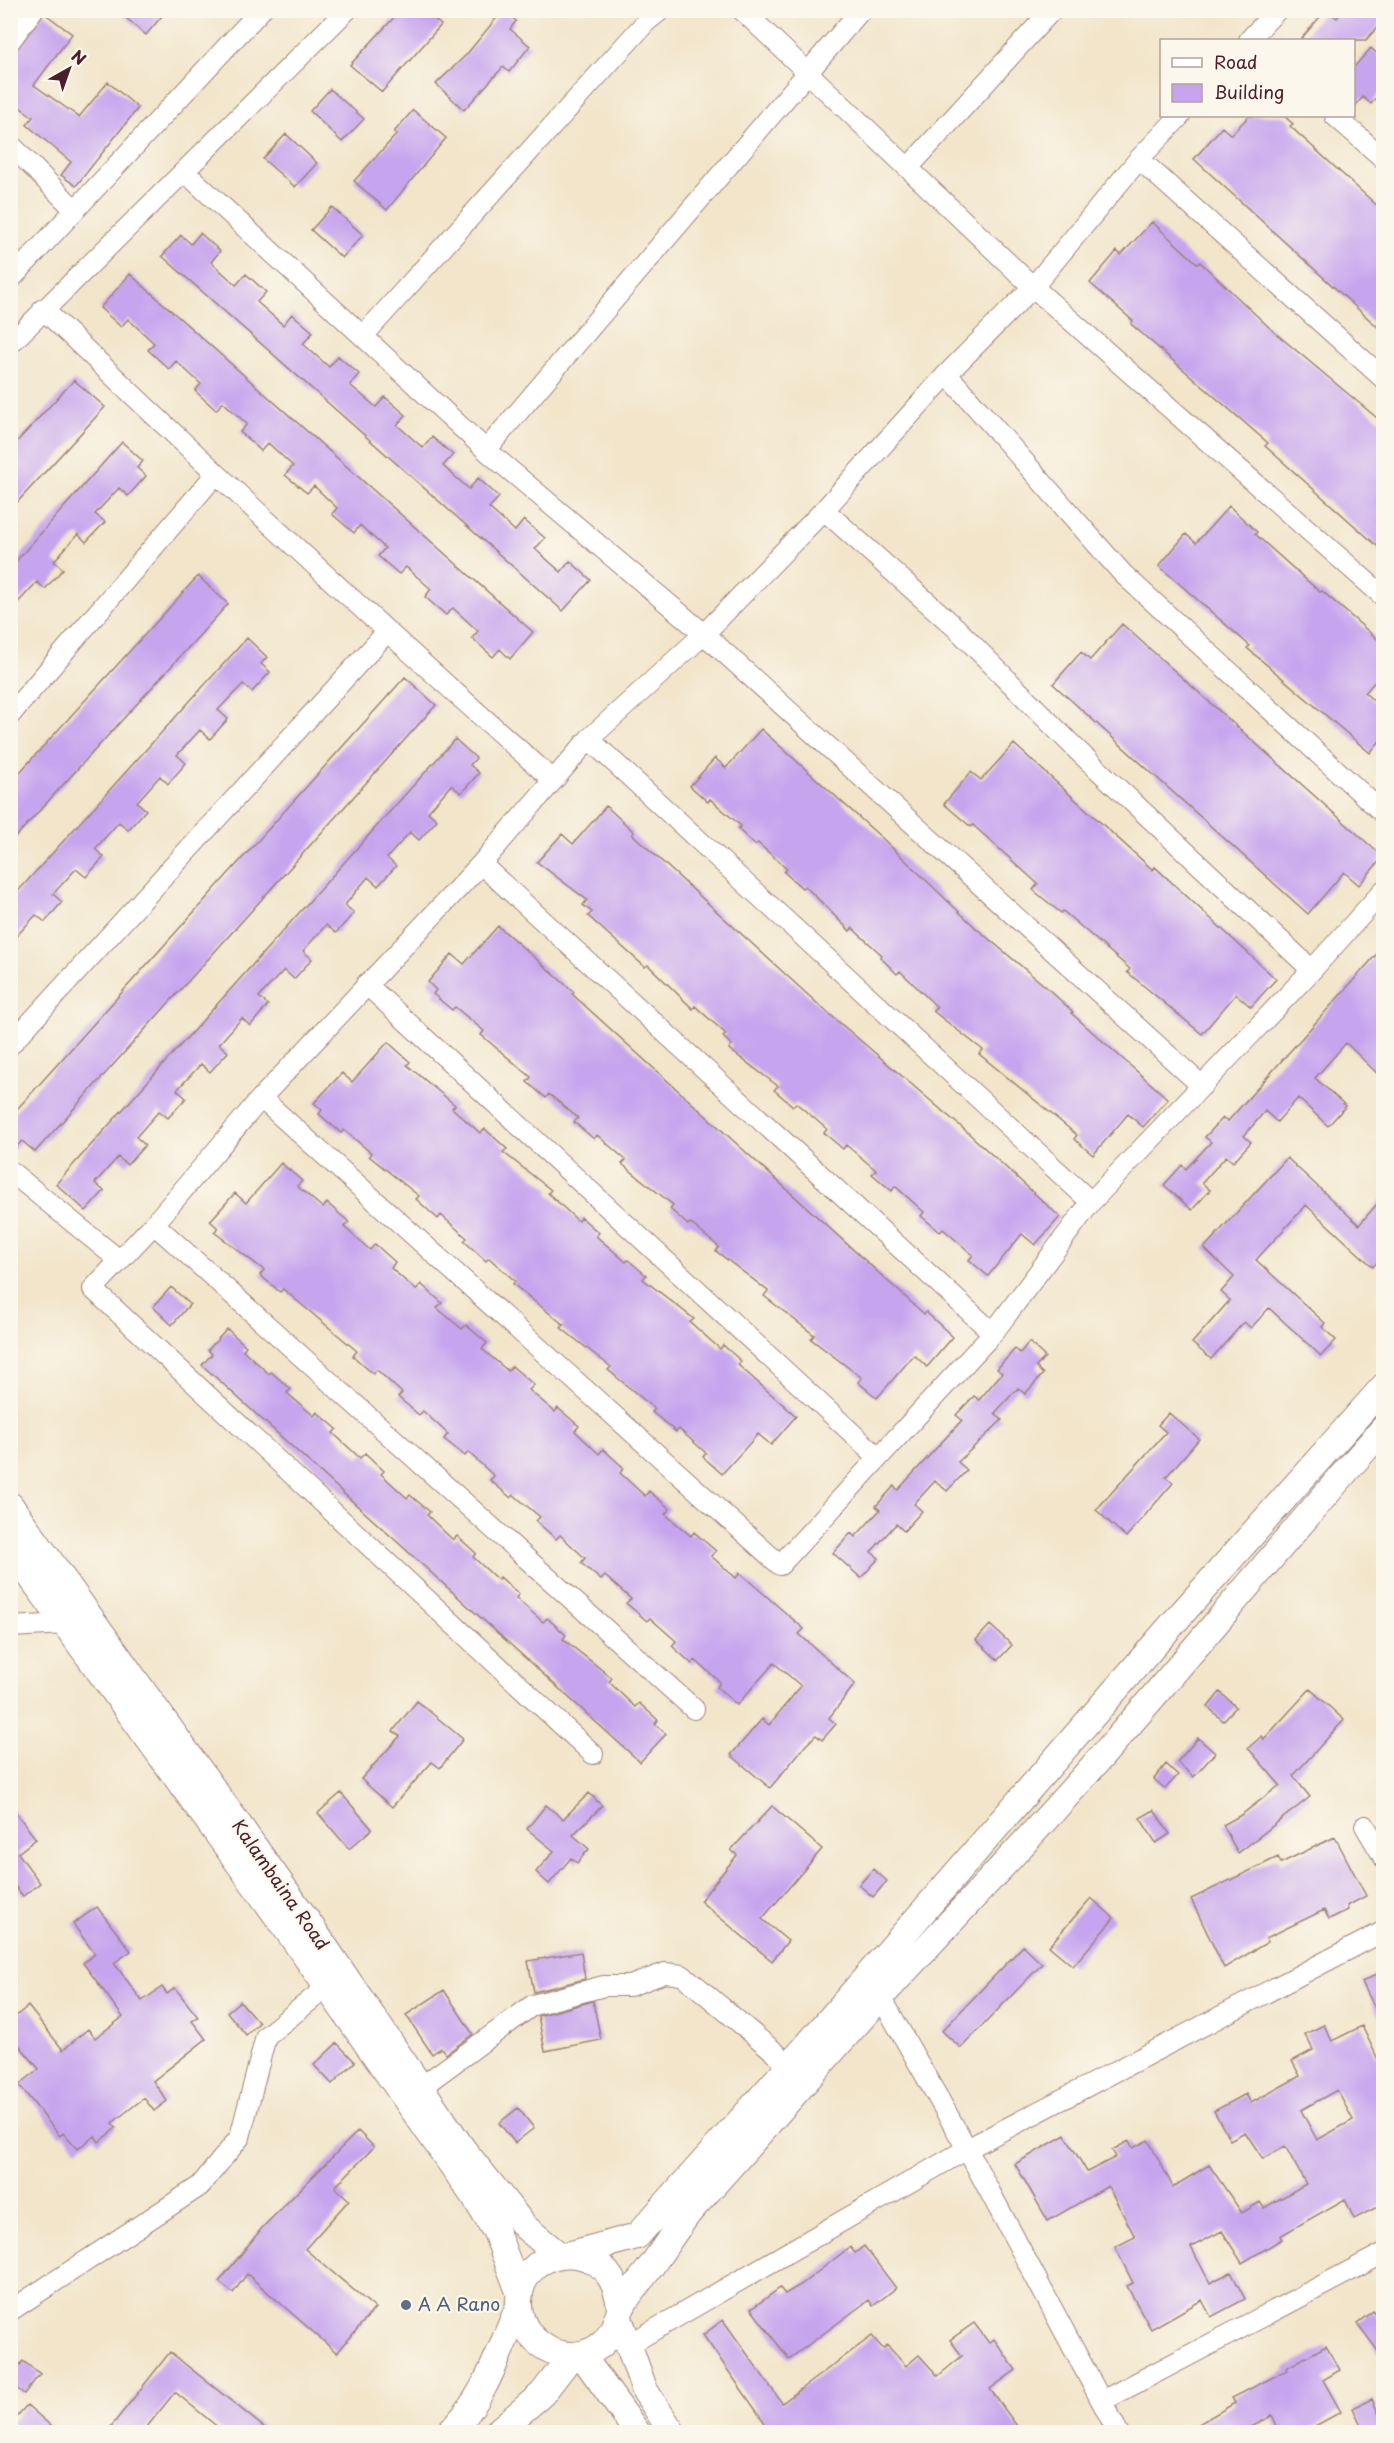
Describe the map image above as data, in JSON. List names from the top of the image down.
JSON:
{
  "streets": {
    "main road": ["Kalambaina Road"]
  },
  "places": ["A A Rano"],
  "legend": ["Road", "Building"],
  "north": "top right"
}
